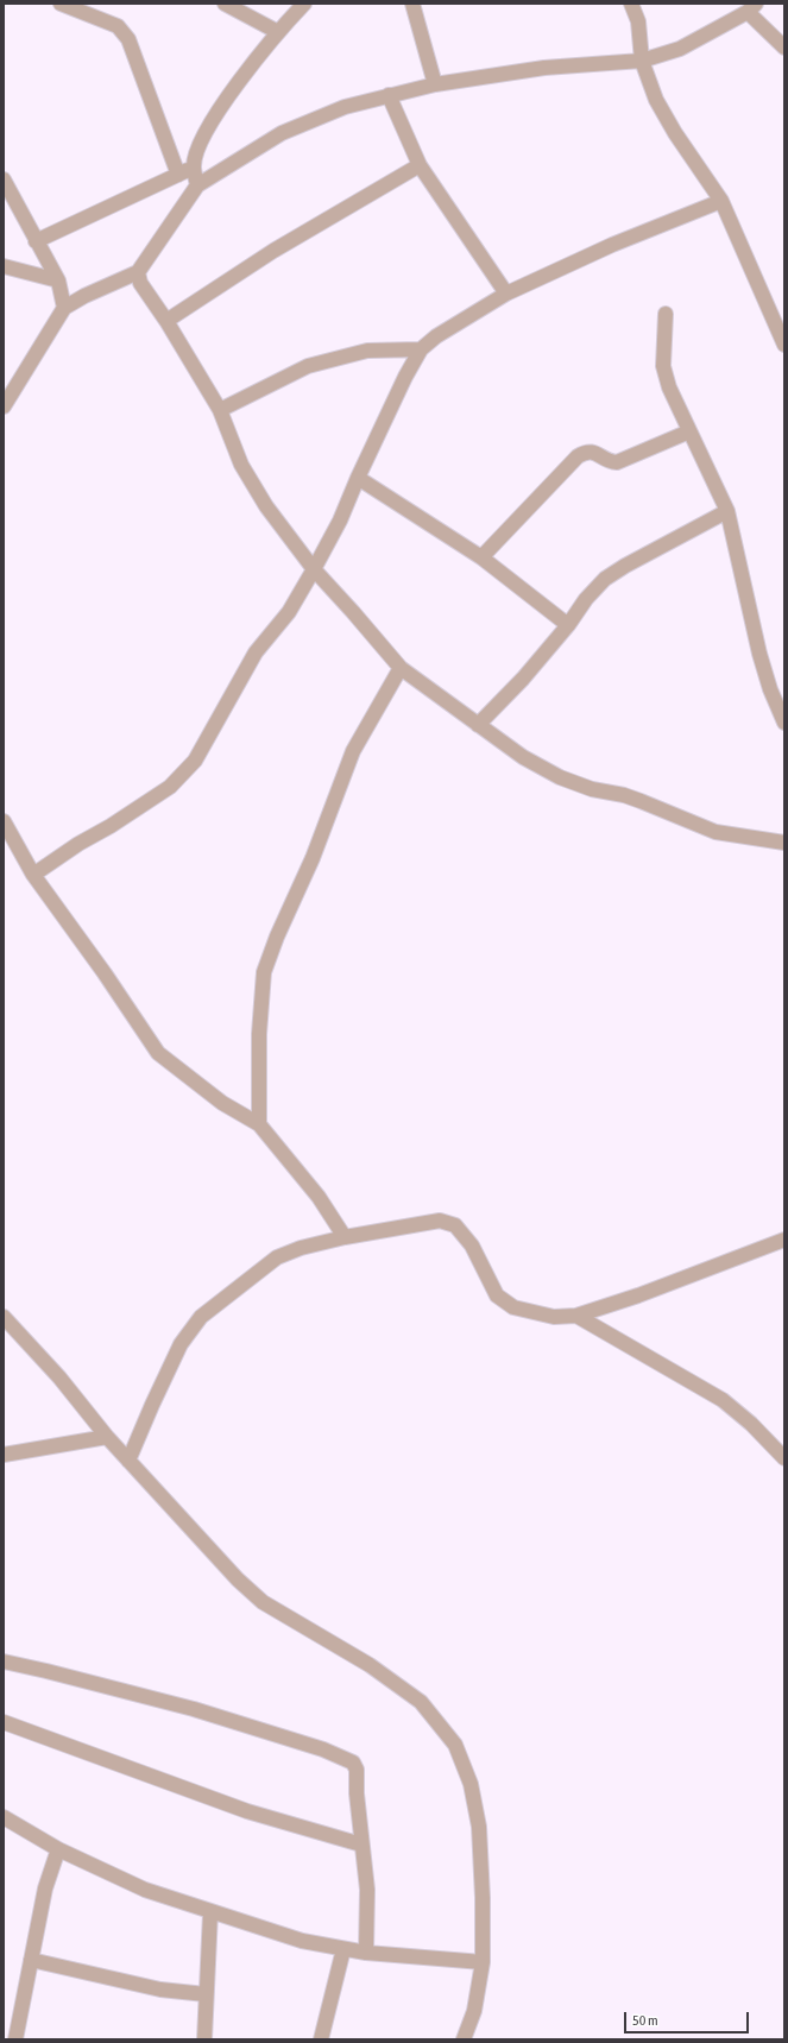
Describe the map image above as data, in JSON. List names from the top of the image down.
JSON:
{
  "scale_bar": "50 m"
}
